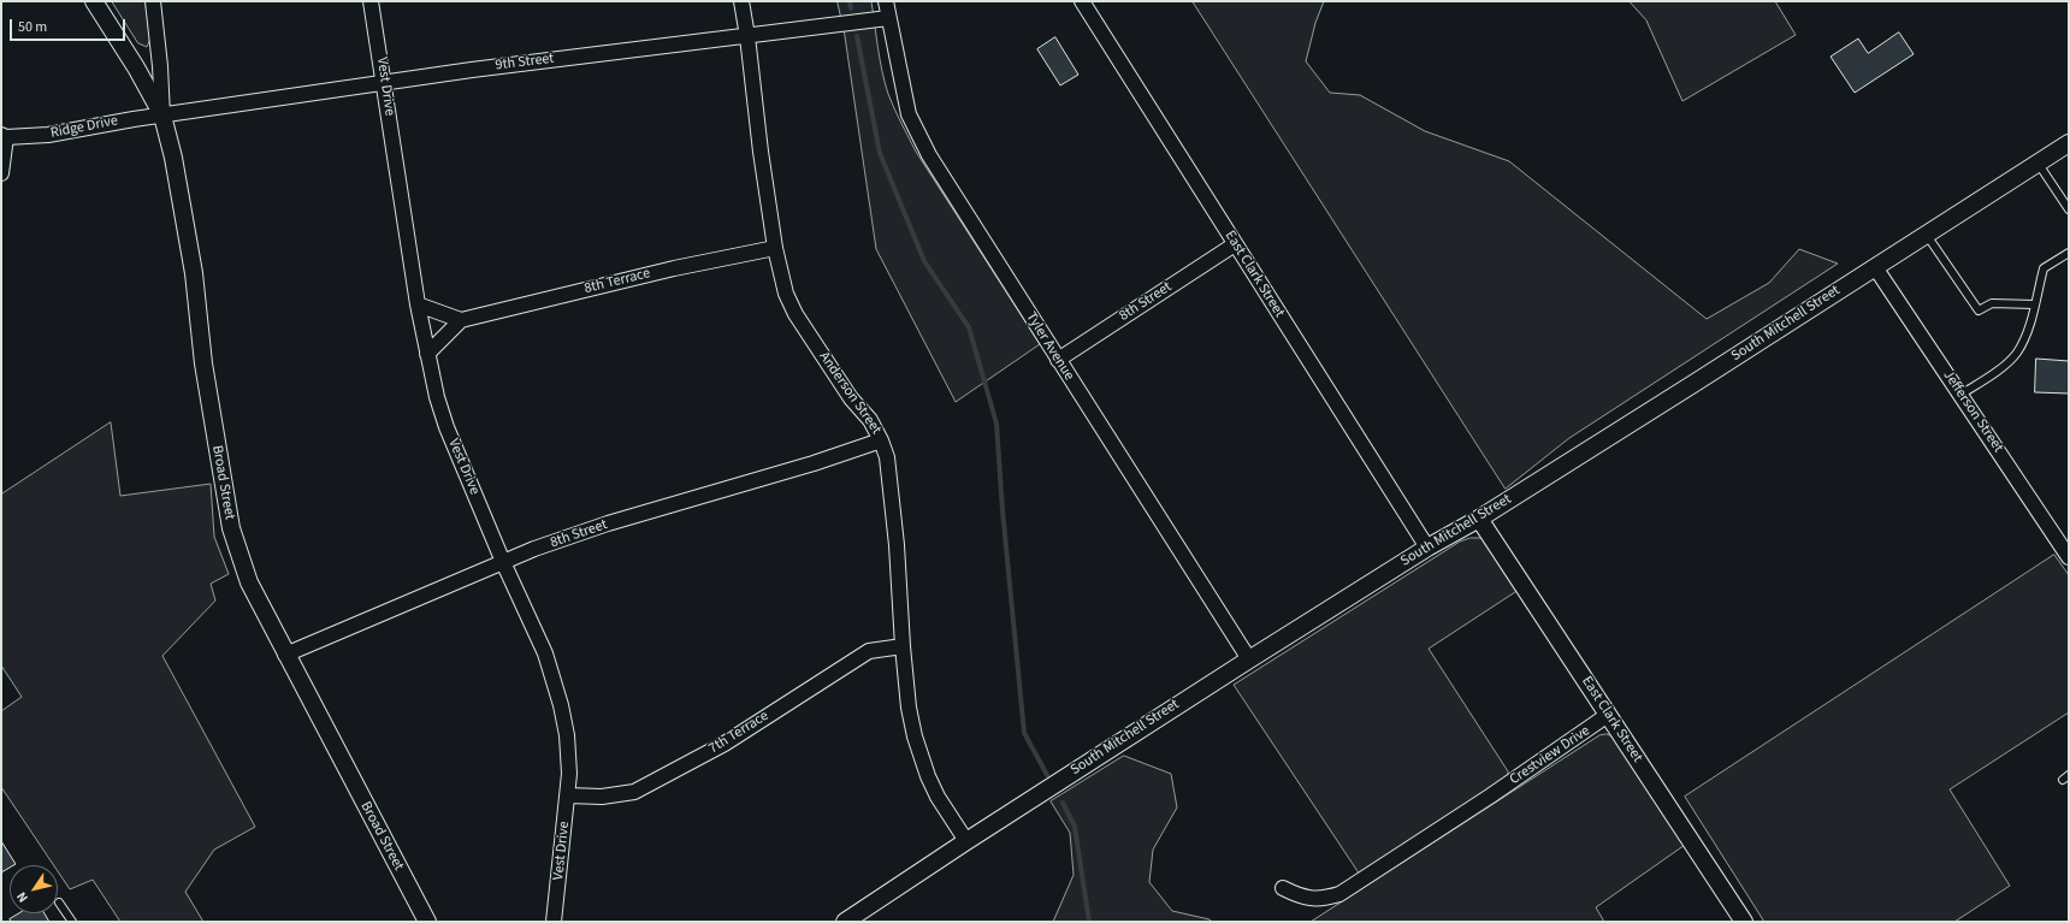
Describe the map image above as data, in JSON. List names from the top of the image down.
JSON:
{
  "streets": {
    "street": [
      "9th Street",
      "Vest Drive",
      "Ridge Drive",
      "East Clark Street",
      "8th Terrace",
      "8th Street",
      "South Mitchell Street",
      "Tyler Avenue",
      "Anderson Street",
      "Jefferson Street",
      "Broad Street",
      "7th Terrace",
      "Crestview Drive"
    ]
  },
  "crossings": [
    ["9th Street", "Vest Drive"],
    ["9th Street", "Ridge Drive"],
    ["9th Street", "Tyler Avenue"],
    ["9th Street", "Anderson Street"],
    ["9th Street", "Broad Street"],
    ["Vest Drive", "8th Street"],
    ["Vest Drive", "7th Terrace"],
    ["Ridge Drive", "Broad Street"],
    ["East Clark Street", "8th Street"],
    ["East Clark Street", "South Mitchell Street"],
    ["East Clark Street", "Crestview Drive"],
    ["8th Terrace", "Anderson Street"],
    ["8th Street", "Tyler Avenue"],
    ["8th Street", "Anderson Street"],
    ["8th Street", "Broad Street"],
    ["South Mitchell Street", "Tyler Avenue"],
    ["South Mitchell Street", "Anderson Street"],
    ["South Mitchell Street", "Jefferson Street"],
    ["Anderson Street", "7th Terrace"]
  ],
  "scale_bar": "50 m",
  "north": "bottom left"
}
